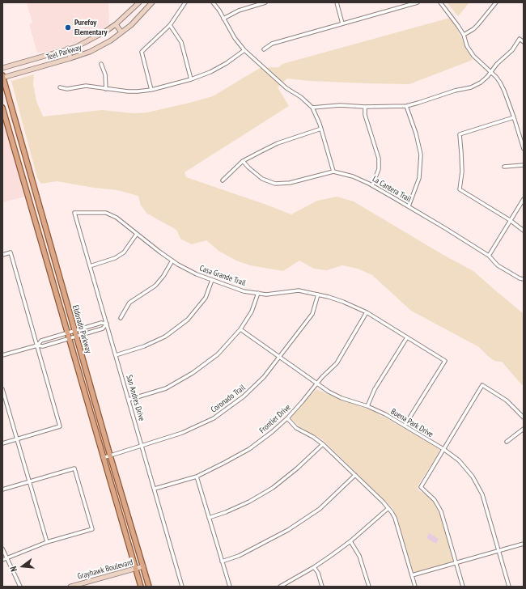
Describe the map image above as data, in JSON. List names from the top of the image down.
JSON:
{
  "streets": {
    "main road": ["Teel Parkway", "Eldorado Parkway", "Grayhawk Boulevard"],
    "street": [
      "La Cantera Trail",
      "Casa Grande Trail",
      "San Andres Drive",
      "Coronado Trail",
      "Frontier Drive",
      "Buena Park Drive"
    ]
  },
  "crossings": [
    ["Teel Parkway", "Eldorado Parkway"],
    ["Casa Grande Trail", "San Andres Drive"],
    ["Casa Grande Trail", "Coronado Trail"],
    ["Casa Grande Trail", "Frontier Drive"],
    ["Casa Grande Trail", "Buena Park Drive"],
    ["Eldorado Parkway", "Coronado Trail"],
    ["Eldorado Parkway", "Grayhawk Boulevard"],
    ["San Andres Drive", "Coronado Trail"],
    ["San Andres Drive", "Frontier Drive"],
    ["Coronado Trail", "Buena Park Drive"],
    ["Frontier Drive", "Buena Park Drive"]
  ],
  "places": ["Purefoy Elementary"],
  "north": "left"
}
